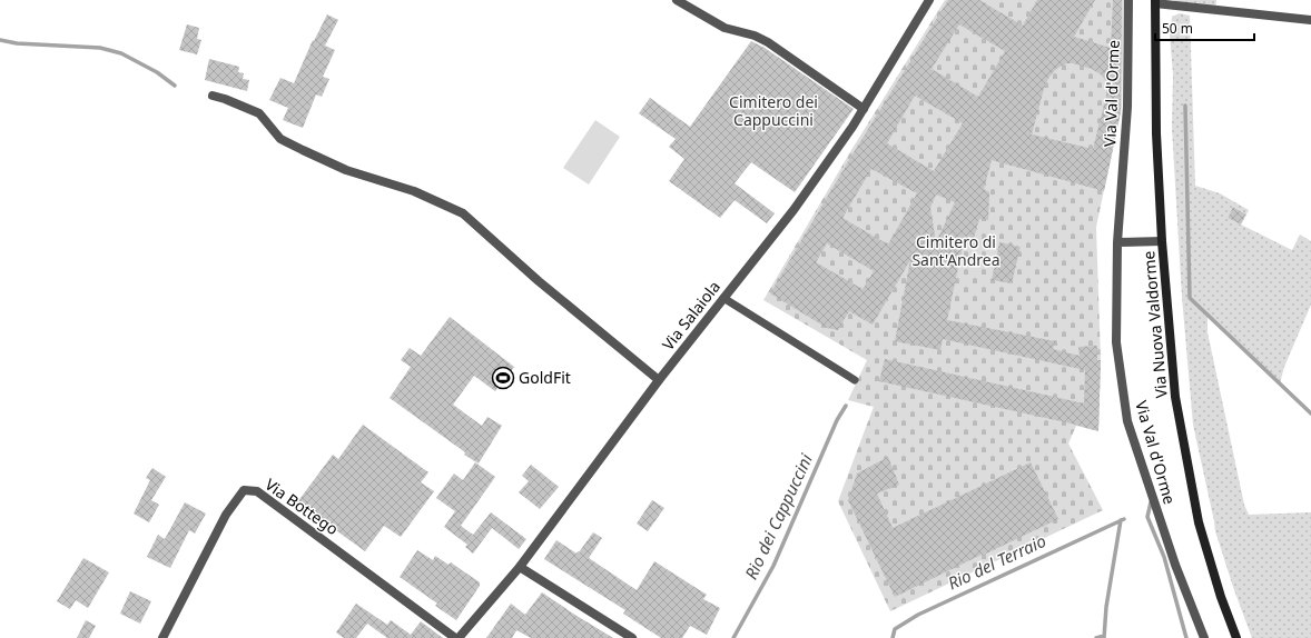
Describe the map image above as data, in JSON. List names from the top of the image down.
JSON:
{
  "streets": {
    "main road": ["Via Nuova Valdorme"],
    "street": ["Via Val d'Orme", "Via Salaiola", "Via Bottego"]
  },
  "crossings": [
    ["Via Salaiola", "Via Bottego"]
  ],
  "water": ["Rio dei Cappuccini", "Rio del Terraio"],
  "parks": ["Cimitero dei Cappuccini", "Cimitero di Sant'Andrea"],
  "places": {
    "sports": ["GoldFit"]
  },
  "scale_bar": "50 m"
}
